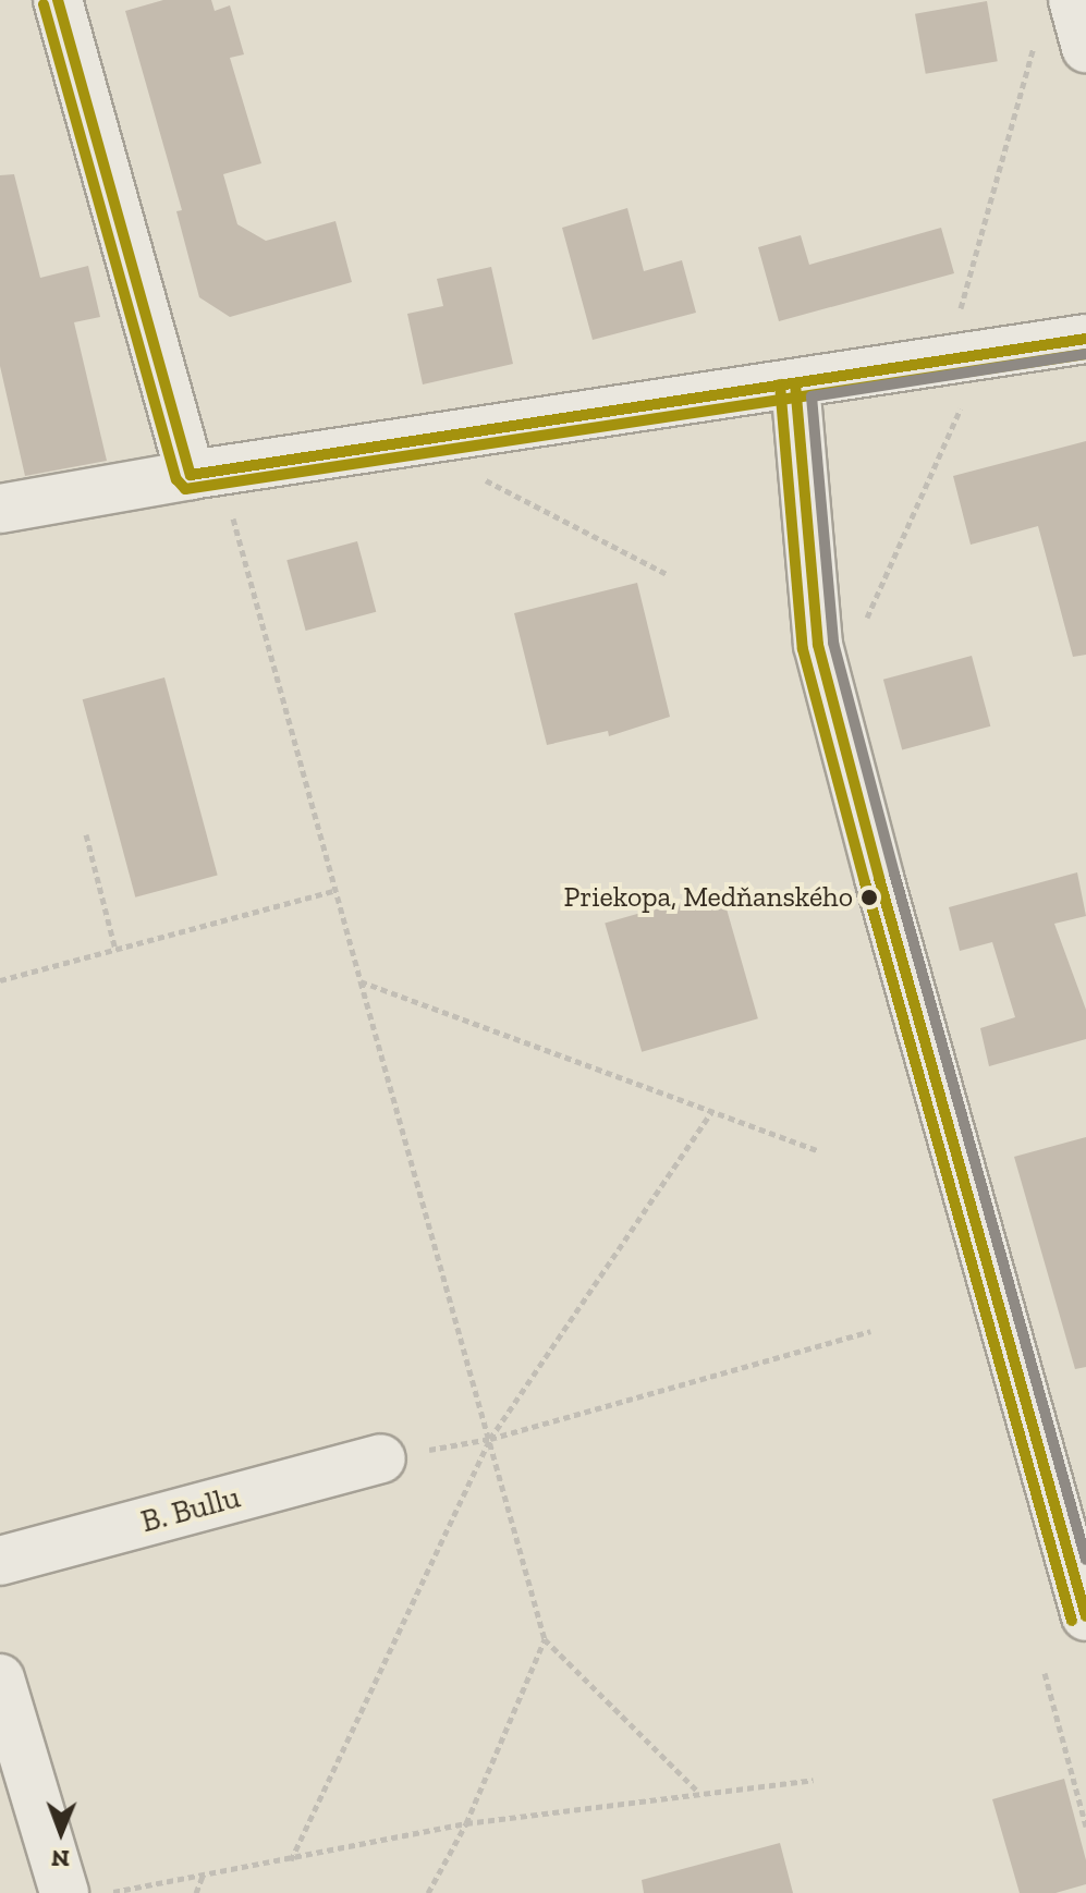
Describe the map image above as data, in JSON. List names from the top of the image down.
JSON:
{
  "streets": {
    "street": ["B. Bullu"]
  },
  "places": ["Priekopa, Medňanského"],
  "north": "bottom"
}
